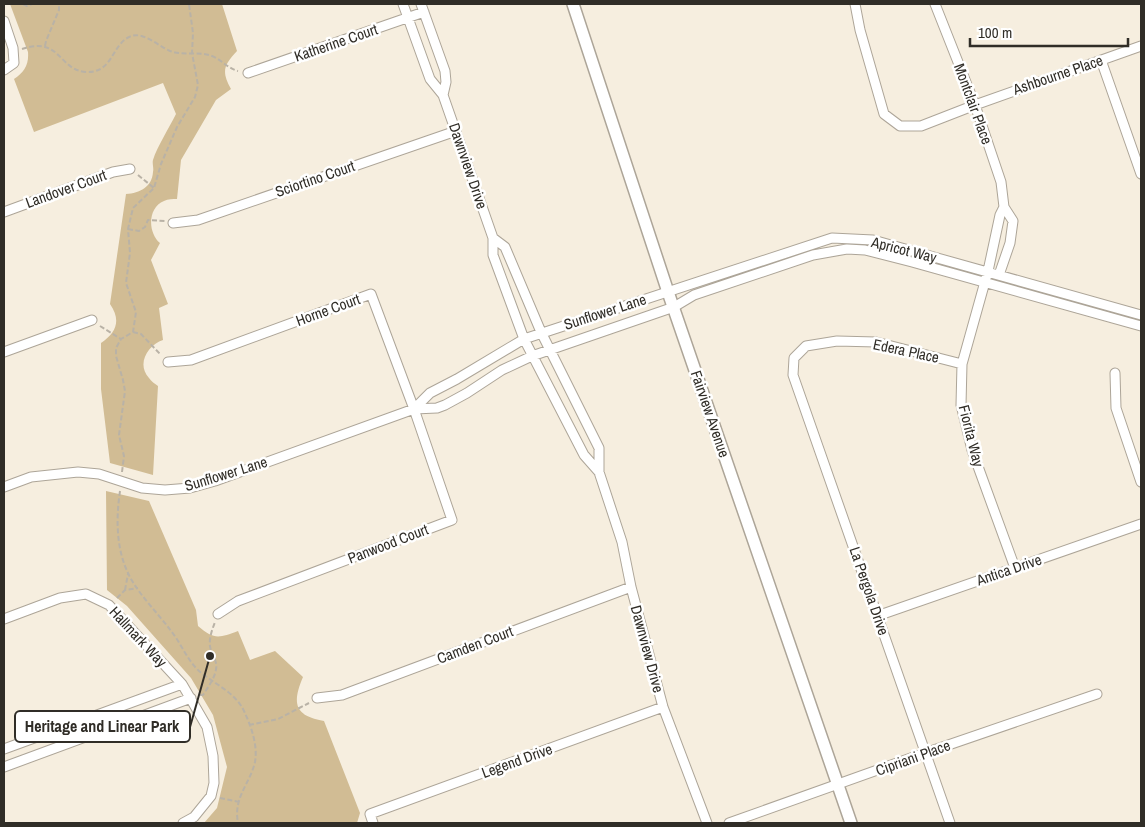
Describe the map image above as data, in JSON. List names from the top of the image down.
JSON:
{
  "streets": {
    "street": [
      "Katherine Court",
      "Ashbourne Place",
      "Montclair Place",
      "Dawnview Drive",
      "Sciortino Court",
      "Landover Court",
      "Apricot Way",
      "Horne Court",
      "Sunflower Lane",
      "Edera Place",
      "Fairview Avenue",
      "Fiorita Way",
      "Panwood Court",
      "Antica Drive",
      "La Pergola Drive",
      "Hallmark Way",
      "Camden Court",
      "Cipriani Place",
      "Legend Drive"
    ]
  },
  "crossings": [
    ["Katherine Court", "Dawnview Drive"],
    ["Ashbourne Place", "Montclair Place"],
    ["Montclair Place", "Apricot Way"],
    ["Montclair Place", "Fiorita Way"],
    ["Dawnview Drive", "Sciortino Court"],
    ["Dawnview Drive", "Sunflower Lane"],
    ["Dawnview Drive", "Camden Court"],
    ["Dawnview Drive", "Legend Drive"],
    ["Apricot Way", "Sunflower Lane"],
    ["Apricot Way", "Fairview Avenue"],
    ["Apricot Way", "Fiorita Way"],
    ["Horne Court", "Sunflower Lane"],
    ["Horne Court", "Panwood Court"],
    ["Sunflower Lane", "Fairview Avenue"],
    ["Sunflower Lane", "Panwood Court"],
    ["Edera Place", "Fiorita Way"],
    ["Edera Place", "La Pergola Drive"],
    ["Fairview Avenue", "Cipriani Place"],
    ["Fiorita Way", "Antica Drive"],
    ["Antica Drive", "La Pergola Drive"],
    ["La Pergola Drive", "Cipriani Place"]
  ],
  "places": ["Heritage and Linear Park"],
  "scale_bar": "100 m"
}
